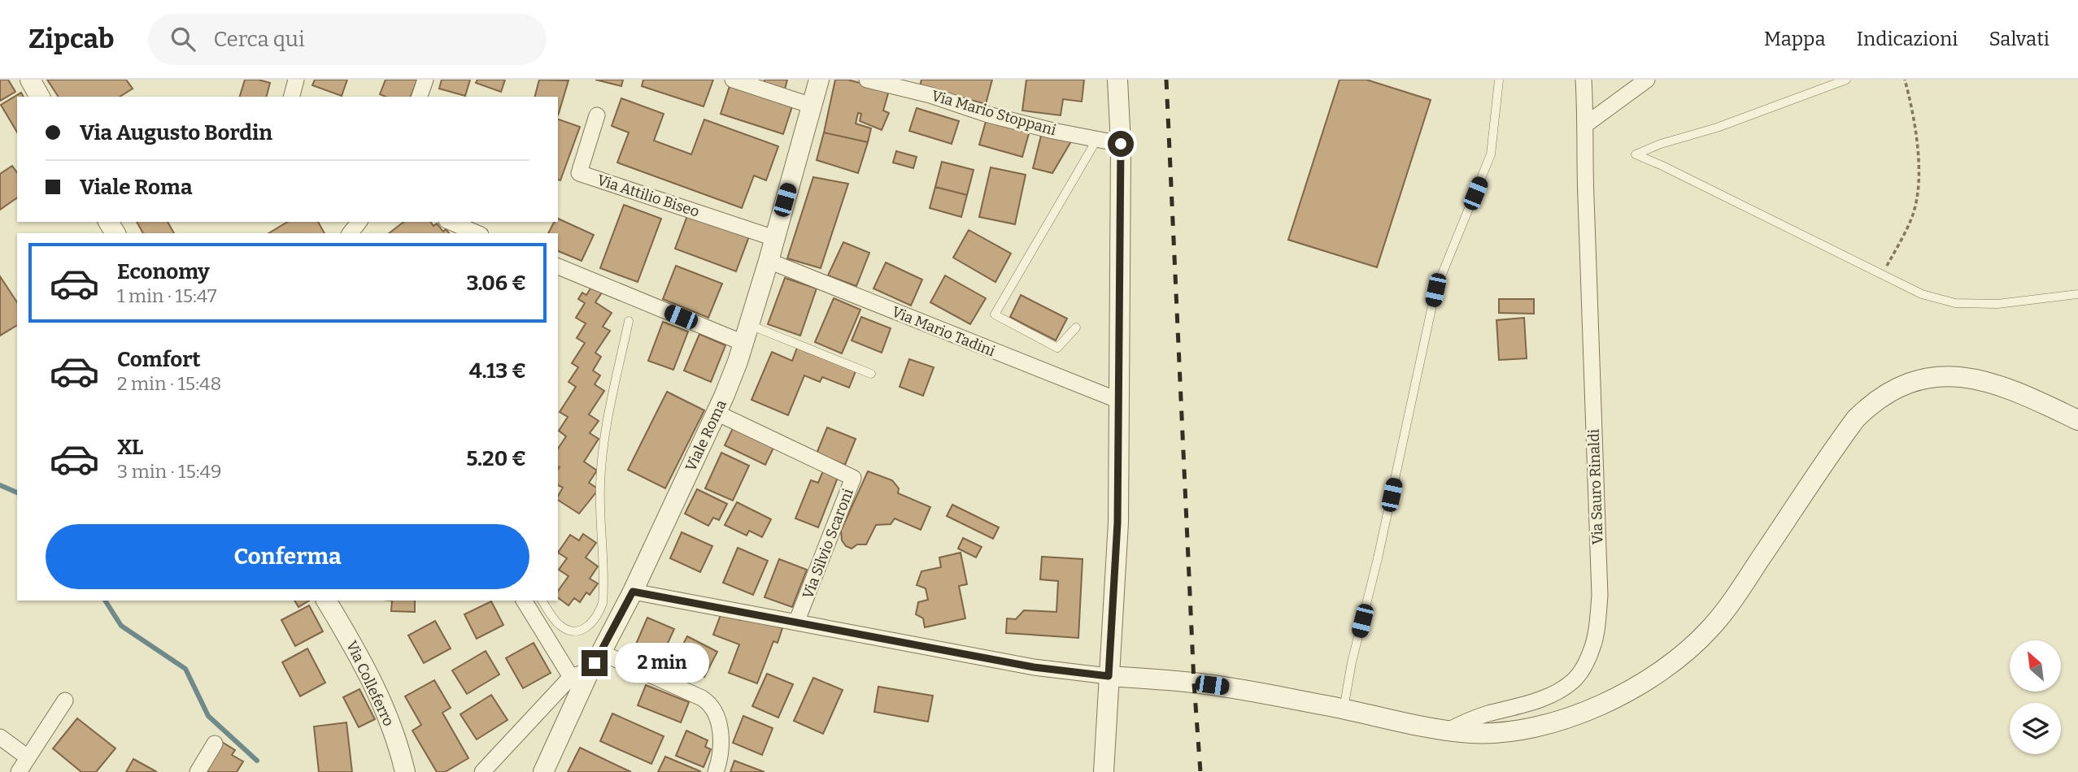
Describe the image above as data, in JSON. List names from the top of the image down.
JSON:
{
  "streets": {
    "street": [
      "Via Mario Stoppani",
      "Via Attilio Biseo",
      "Via Mario Tadini",
      "Viale Roma",
      "Via Sauro Rinaldi",
      "Via Silvio Scaroni",
      "Via Colleferro"
    ]
  },
  "crossings": [
    ["Via Attilio Biseo", "Viale Roma"],
    ["Via Mario Tadini", "Viale Roma"],
    ["Viale Roma", "Via Silvio Scaroni"]
  ],
  "north": "top left",
  "page": {
    "header": "Zipcab",
    "search": "Cerca qui",
    "nav": ["Mappa", "Indicazioni", "Salvati"],
    "banner": ["Via Augusto Bordin", "Viale Roma"],
    "list": [
      {
        "name": "Economy",
        "note": "1 min · 15:47",
        "value": "3.06 €"
      },
      {
        "name": "Comfort",
        "note": "2 min · 15:48",
        "value": "4.13 €"
      },
      {
        "name": "XL",
        "note": "3 min · 15:49",
        "value": "5.20 €"
      }
    ],
    "buttons": "Conferma",
    "bubble": "2 min"
  }
}
